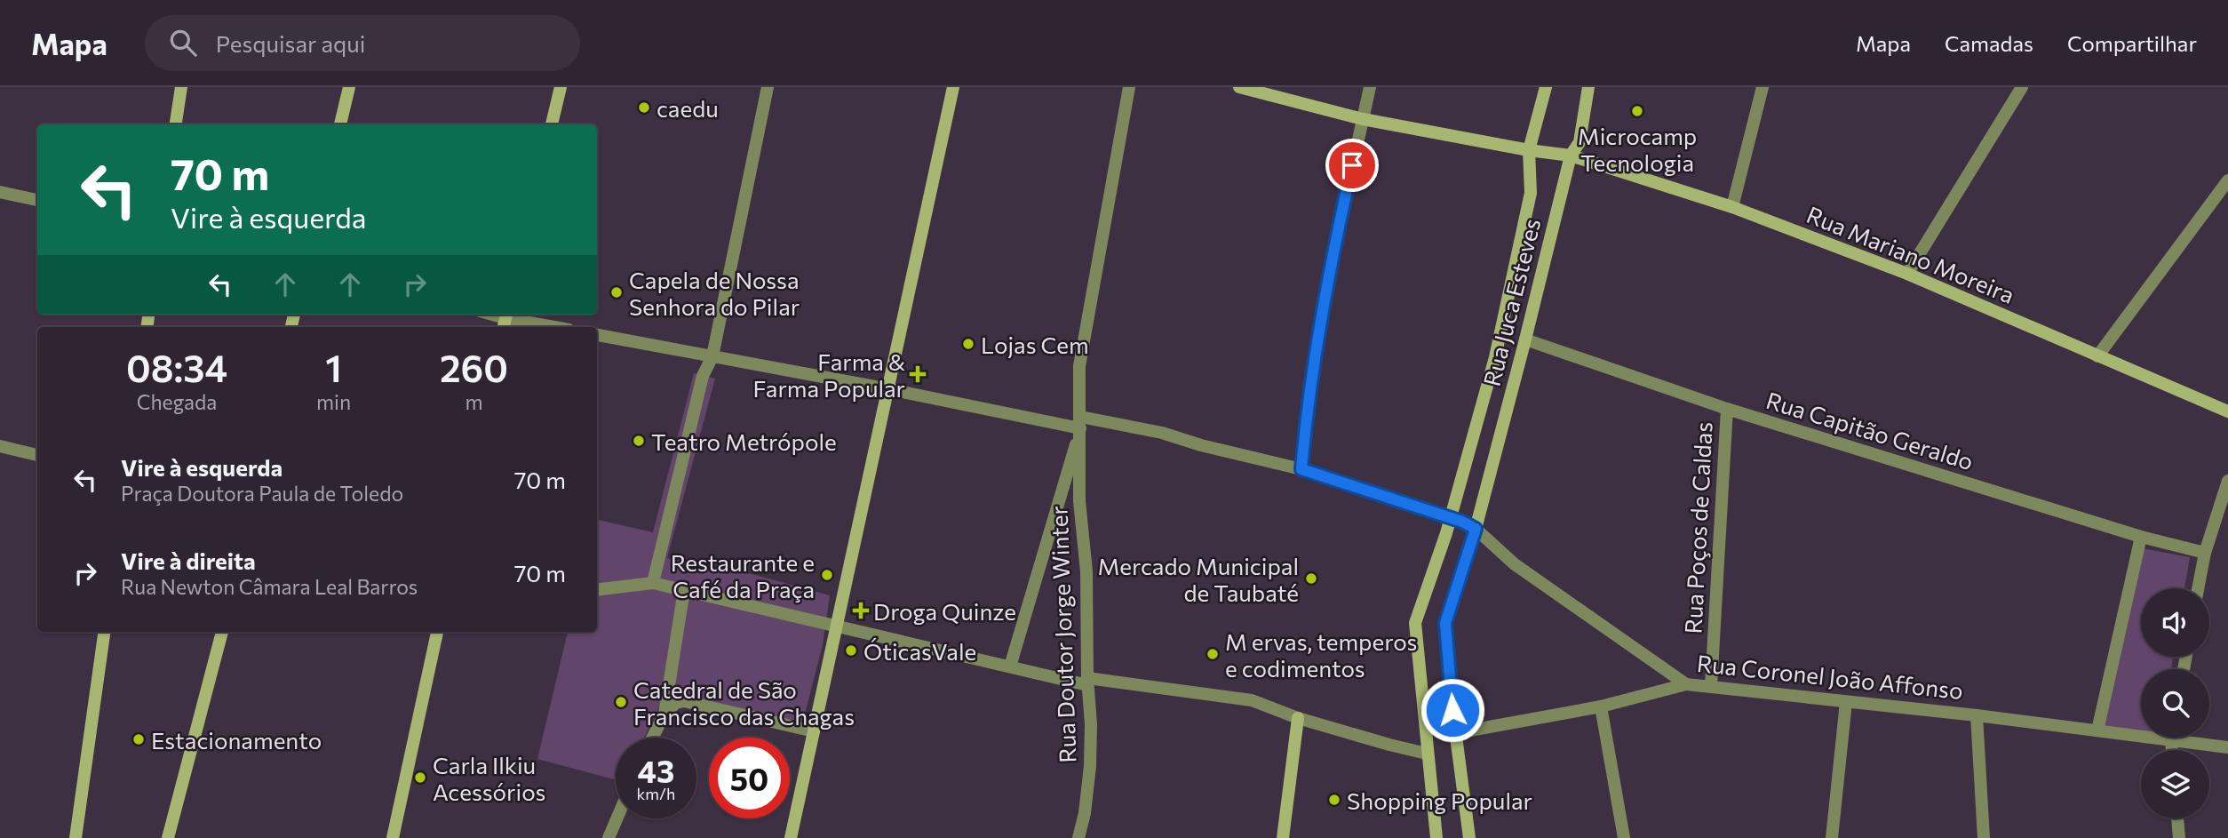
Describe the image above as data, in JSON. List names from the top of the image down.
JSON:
{
  "streets": {
    "main road": ["Rua Mariano Moreira", "Rua Juca Esteves"],
    "street": [
      "Rua Capitão Geraldo",
      "Rua Poços de Caldas",
      "Rua Doutor Jorge Winter",
      "Rua Coronel João Affonso"
    ]
  },
  "crossings": [
    ["Rua Mariano Moreira", "Rua Juca Esteves"],
    ["Rua Juca Esteves", "Rua Capitão Geraldo"],
    ["Rua Juca Esteves", "Rua Coronel João Affonso"],
    ["Rua Capitão Geraldo", "Rua Poços de Caldas"],
    ["Rua Poços de Caldas", "Rua Coronel João Affonso"]
  ],
  "places": {
    "other": [
      "caedu",
      "Microcamp Tecnologia",
      "Capela de Nossa Senhora do Pilar",
      "Lojas Cem",
      "Teatro Metrópole",
      "Restaurante e Café da Praça",
      "Mercado Municipal de Taubaté",
      "ÓticasVale",
      "M ervas, temperos e codimentos",
      "Catedral de São Francisco das Chagas",
      "Estacionamento",
      "Carla Ilkiu Acessórios",
      "Shopping Popular"
    ],
    "health": ["Farma & Farma Popular", "Droga Quinze"]
  },
  "page": {
    "header": "Mapa",
    "search": "Pesquisar aqui",
    "nav": ["Mapa", "Camadas", "Compartilhar"],
    "turn": ["70 m", "Vire à esquerda"],
    "eta": [
      "08:34",
      "Chegada",
      "1",
      "min",
      "260",
      "m"
    ],
    "list": [
      {
        "name": "Vire à esquerda",
        "note": "Praça Doutora Paula de Toledo",
        "value": "70 m"
      },
      {
        "name": "Vire à direita",
        "note": "Rua Newton Câmara Leal Barros",
        "value": "70 m"
      }
    ],
    "speed": "43 km/h",
    "limit": "50"
  }
}
